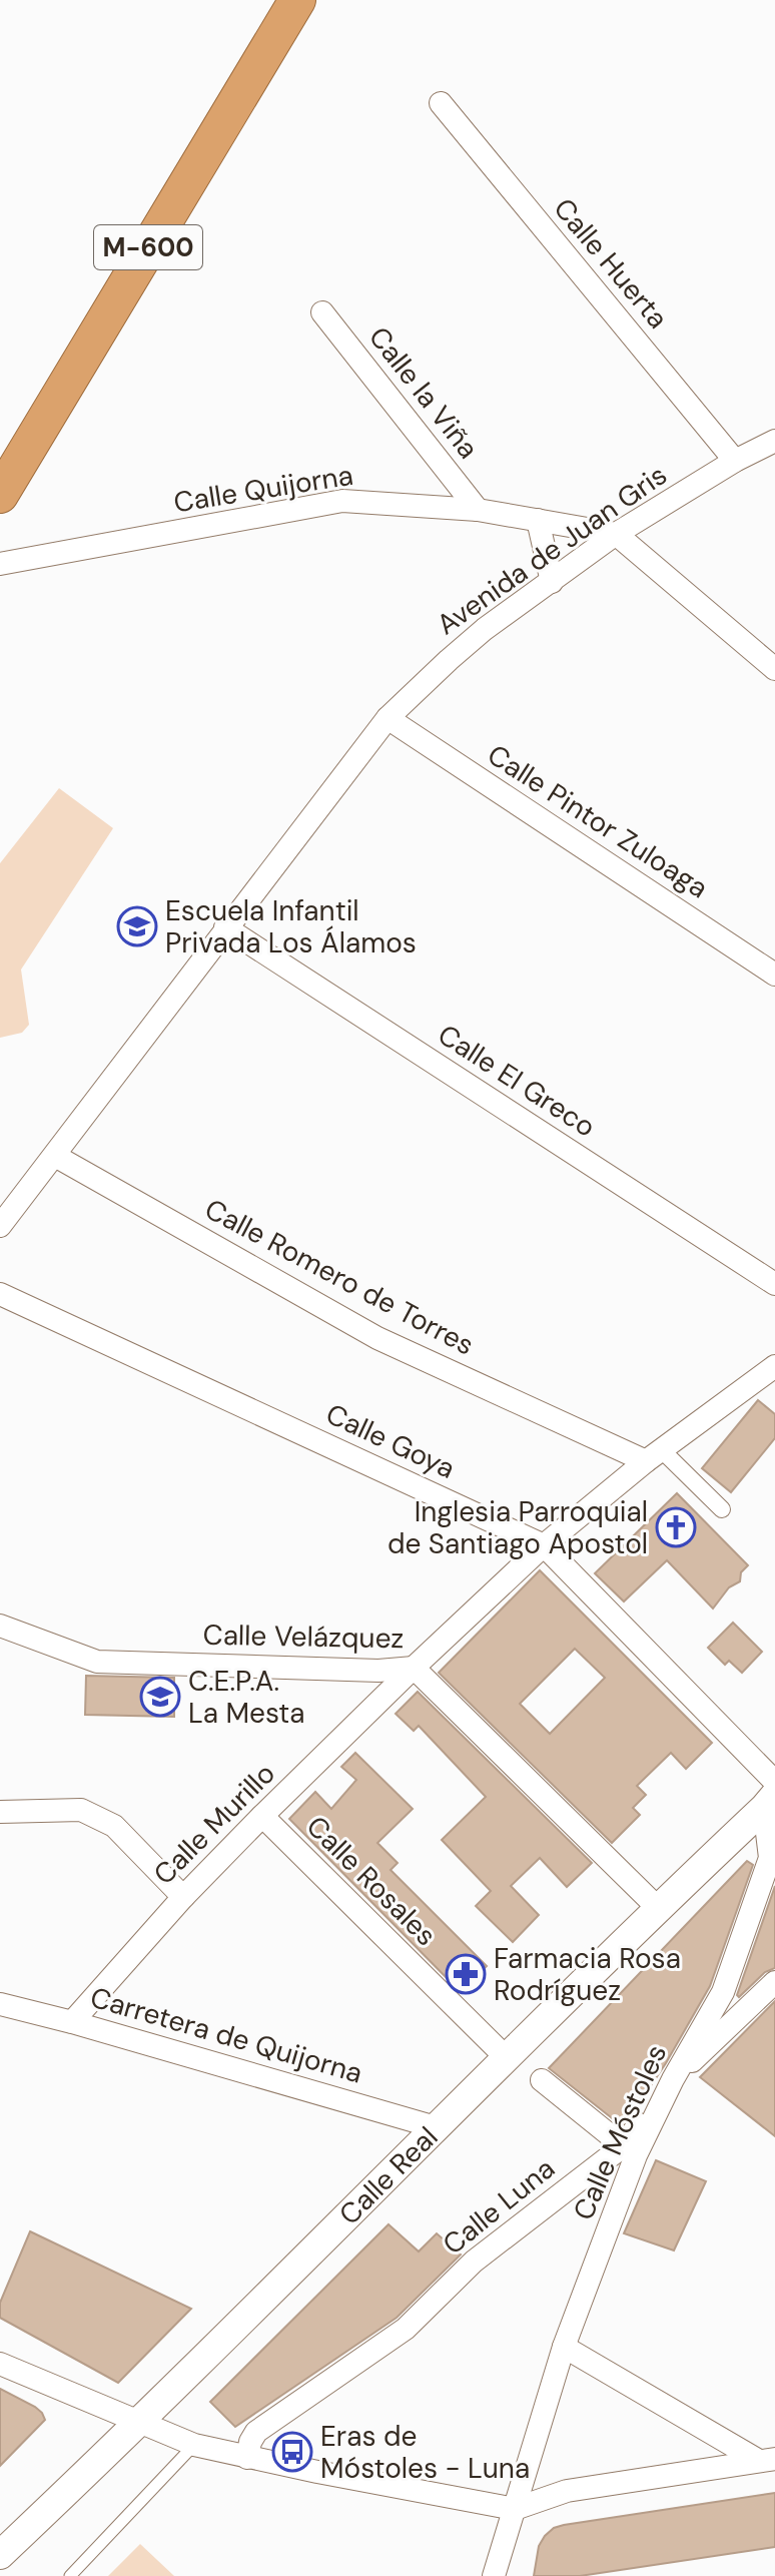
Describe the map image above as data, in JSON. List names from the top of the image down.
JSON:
{
  "streets": {
    "highway": ["M-600"],
    "street": [
      "Calle Huerta",
      "Calle la Viña",
      "Calle Quijorna",
      "Avenida de Juan Gris",
      "Calle Pintor Zuloaga",
      "Calle El Greco",
      "Calle Romero de Torres",
      "Calle Goya",
      "Calle Velázquez",
      "Calle Murillo",
      "Calle Rosales",
      "Carretera de Quijorna",
      "Calle Móstoles",
      "Calle Real",
      "Calle Luna"
    ]
  },
  "crossings": [
    ["Calle Huerta", "Avenida de Juan Gris"],
    ["Calle la Viña", "Calle Quijorna"],
    ["Calle Quijorna", "Avenida de Juan Gris"],
    ["Avenida de Juan Gris", "Calle Pintor Zuloaga"],
    ["Avenida de Juan Gris", "Calle El Greco"],
    ["Avenida de Juan Gris", "Calle Romero de Torres"],
    ["Calle Romero de Torres", "Calle Murillo"],
    ["Calle Goya", "Calle Murillo"],
    ["Calle Velázquez", "Calle Murillo"],
    ["Calle Velázquez", "Calle Real"],
    ["Calle Murillo", "Calle Rosales"],
    ["Calle Murillo", "Carretera de Quijorna"],
    ["Calle Rosales", "Calle Real"],
    ["Carretera de Quijorna", "Calle Real"],
    ["Calle Móstoles", "Calle Real"],
    ["Calle Móstoles", "Calle Luna"]
  ],
  "places": {
    "school or university": ["Escuela Infantil Privada Los Álamos", "C.E.P.A. La Mesta"],
    "church": ["Inglesia Parroquial de Santiago Apostol"],
    "pharmacy": ["Farmacia Rosa Rodríguez"],
    "bus stop": ["Eras de Móstoles - Luna"]
  }
}
